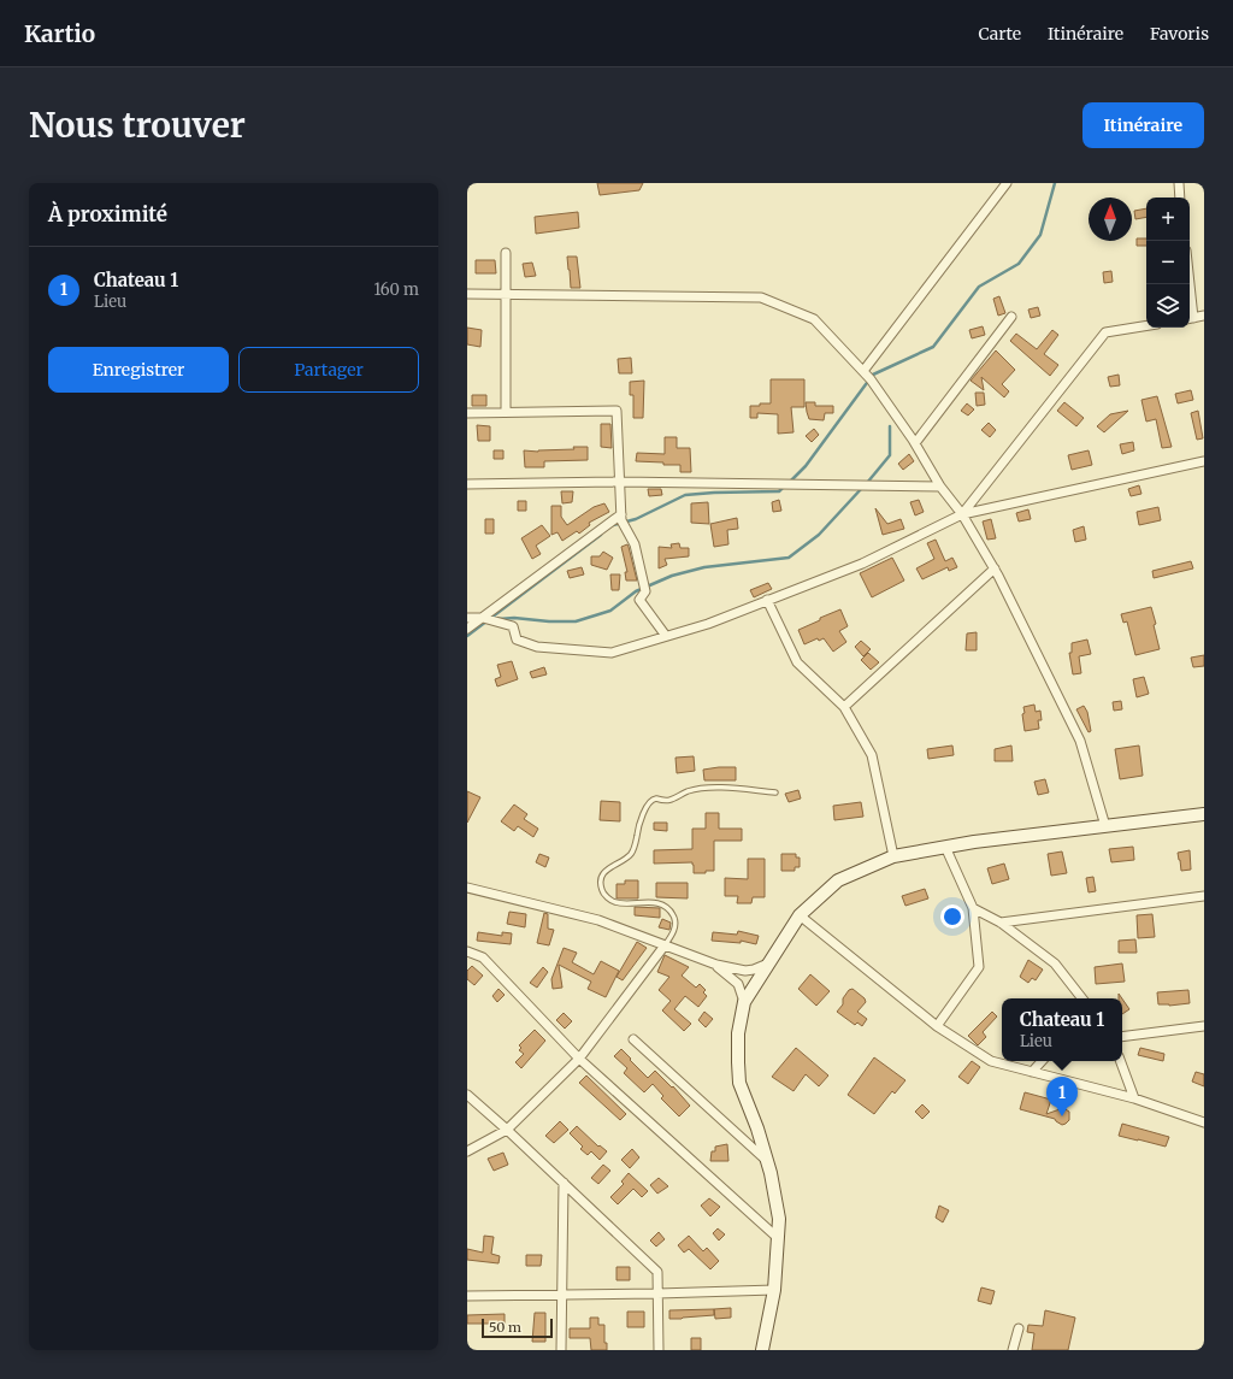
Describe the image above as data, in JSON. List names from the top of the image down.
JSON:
{
  "scale_bar": "50 m",
  "north": "top",
  "page": {
    "header": "Kartio",
    "nav": ["Carte", "Itinéraire", "Favoris"],
    "buttons": [
      "Itinéraire",
      ["Enregistrer", "Partager"]
    ],
    "title": "Nous trouver",
    "heading": "À proximité",
    "map_buttons": ["+", "−"],
    "list": [
      {
        "mark": "1",
        "name": "Chateau 1",
        "note": "Lieu",
        "value": "160 m"
      }
    ],
    "popup": ["Chateau 1", "Lieu"],
    "pins": "1",
    "scale": "50 m"
  }
}
